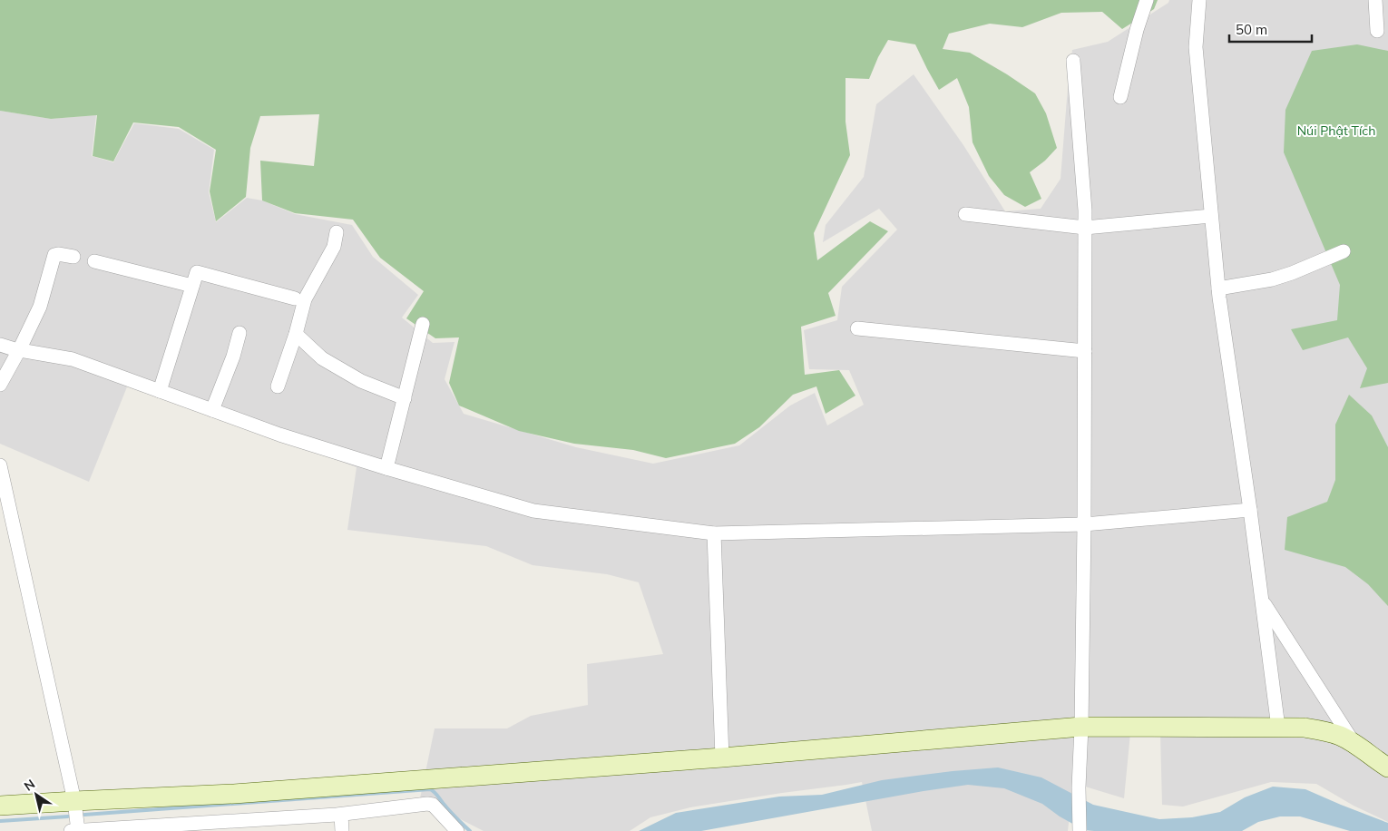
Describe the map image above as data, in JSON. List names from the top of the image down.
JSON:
{
  "parks": ["Núi Phật Tích"],
  "scale_bar": "50 m",
  "north": "top left"
}
